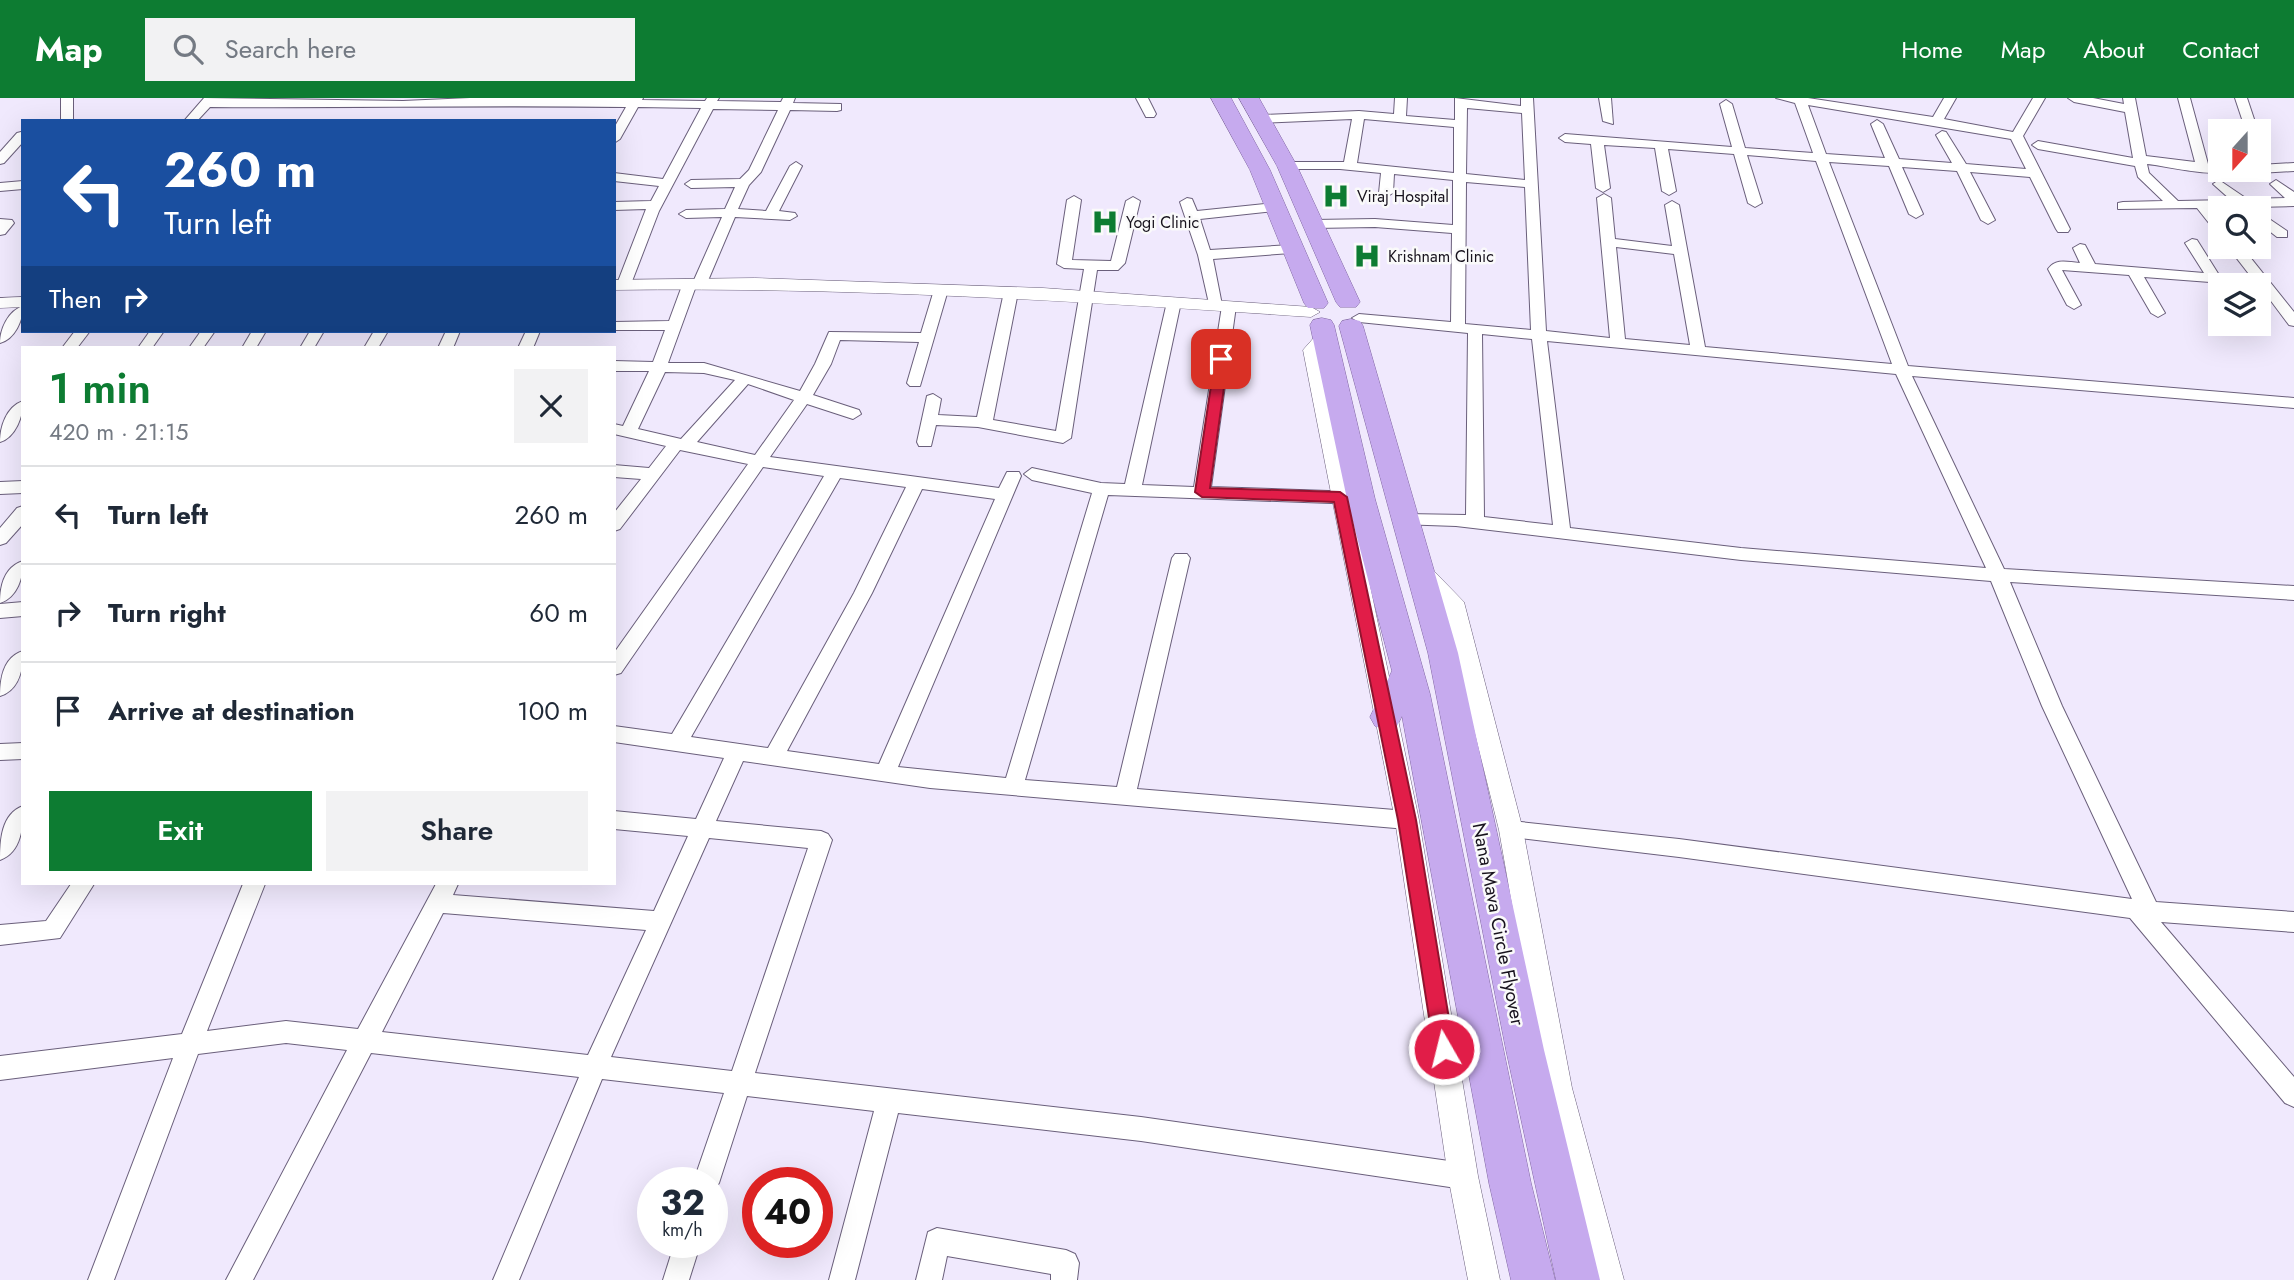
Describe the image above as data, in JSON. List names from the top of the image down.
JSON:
{
  "streets": {
    "highway": ["Nana Mava Circle Flyover"]
  },
  "places": {
    "hospital": ["Viraj Hospital", "Yogi Clinic", "Krishnam Clinic"]
  },
  "north": "bottom",
  "page": {
    "header": "Map",
    "search": "Search here",
    "nav": [
      "Home",
      "Map",
      "About",
      "Contact"
    ],
    "turn": ["260 m", "Turn left"],
    "then": "Then",
    "heading": ["1 min", "420 m · 21:15"],
    "list": [
      {
        "name": "Turn left",
        "value": "260 m"
      },
      {
        "name": "Turn right",
        "value": "60 m"
      },
      {
        "name": "Arrive at destination",
        "value": "100 m"
      }
    ],
    "buttons": ["Exit", "Share"],
    "speed": "32 km/h",
    "limit": "40"
  }
}
